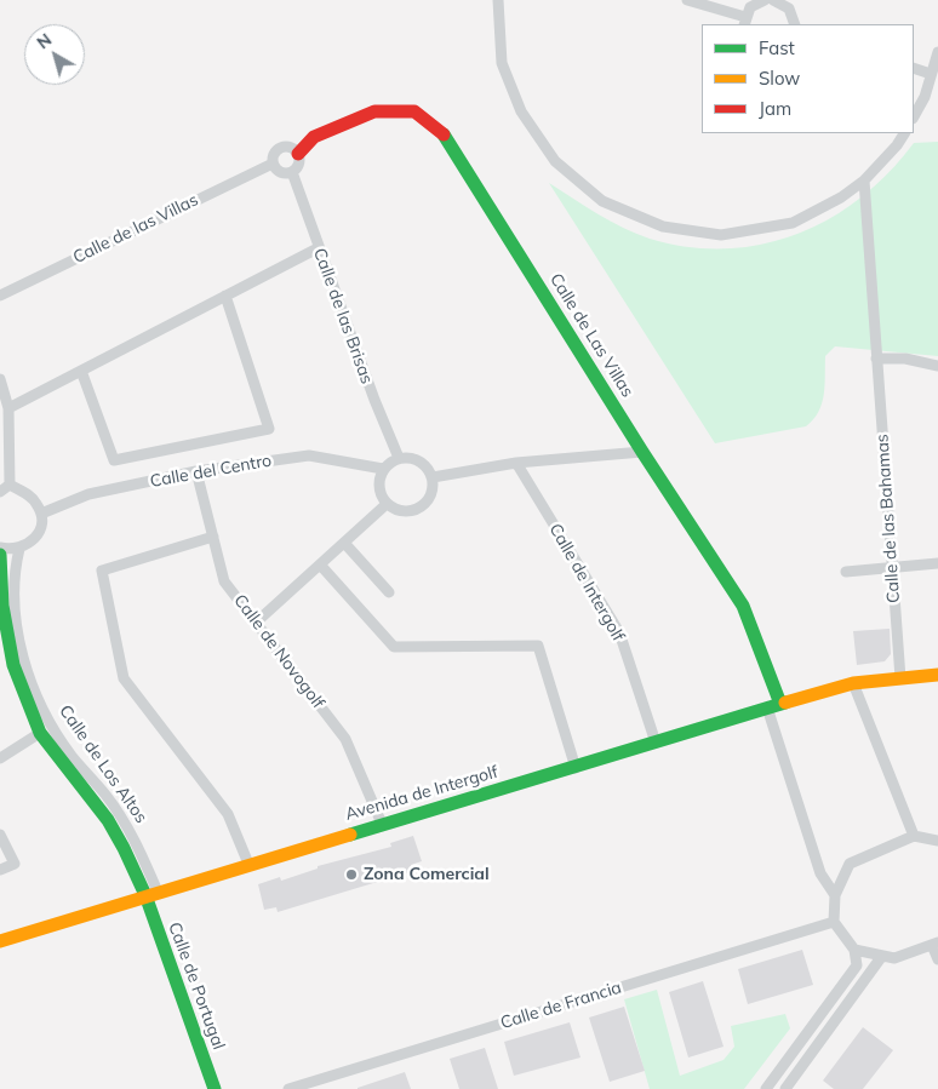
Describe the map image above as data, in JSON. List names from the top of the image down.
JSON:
{
  "streets": {
    "street": [
      "Calle de las Villas",
      "Calle de las Brisas",
      "Calle de Las Villas",
      "Calle del Centro",
      "Calle de las Bahamas",
      "Calle de Intergolf",
      "Calle de Novogolf",
      "Calle de Los Altos",
      "Avenida de Intergolf",
      "Calle de Portugal",
      "Calle de Francia"
    ]
  },
  "crossings": [
    ["Calle de las Villas", "Calle de las Brisas"],
    ["Calle de las Villas", "Calle de Las Villas"],
    ["Calle de las Brisas", "Calle de Las Villas"],
    ["Calle de las Brisas", "Calle del Centro"],
    ["Calle de Las Villas", "Avenida de Intergolf"],
    ["Calle del Centro", "Calle de Novogolf"],
    ["Calle de las Bahamas", "Avenida de Intergolf"],
    ["Calle de Intergolf", "Avenida de Intergolf"],
    ["Calle de Novogolf", "Avenida de Intergolf"],
    ["Calle de Los Altos", "Avenida de Intergolf"],
    ["Calle de Los Altos", "Calle de Portugal"],
    ["Avenida de Intergolf", "Calle de Portugal"]
  ],
  "places": ["Zona Comercial"],
  "legend": ["Fast", "Slow", "Jam"],
  "north": "top left"
}
